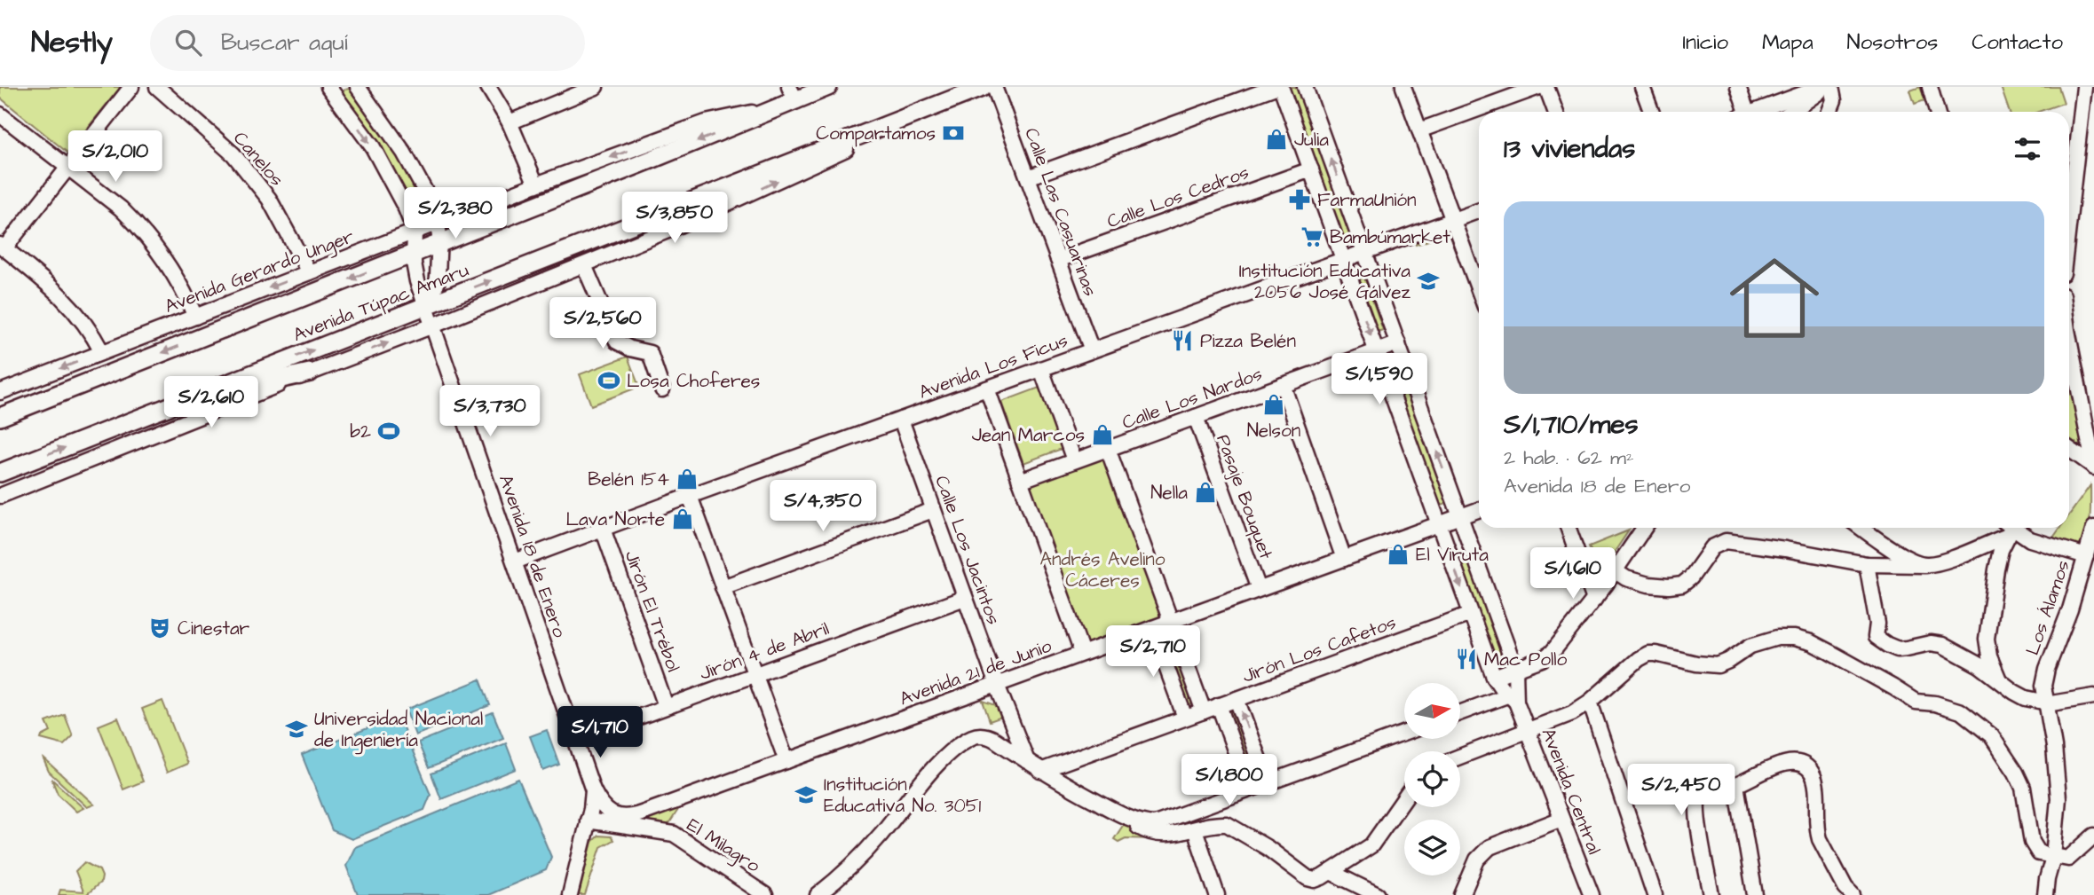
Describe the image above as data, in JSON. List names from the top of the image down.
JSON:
{
  "streets": {
    "main road": ["Avenida Túpac Amaru"],
    "street": [
      "Canelos",
      "Calle Los Cedros",
      "Calle Las Casuarinas",
      "Avenida Gerardo Unger",
      "Avenida Los Ficus",
      "Calle Los Nardos",
      "Pasaje Bouquet",
      "Calle Los Jacintos",
      "Avenida 18 de Enero",
      "Los Álamos",
      "Jirón El Trébol",
      "Jirón Los Cafetos",
      "Jirón 4 de Abril",
      "Avenida 21 de Junio",
      "Avenida Central",
      "El Milagro"
    ]
  },
  "crossings": [
    ["Canelos", "Avenida Gerardo Unger"],
    ["Calle Los Cedros", "Calle Las Casuarinas"],
    ["Calle Las Casuarinas", "Avenida Los Ficus"],
    ["Avenida Gerardo Unger", "Avenida Túpac Amaru"],
    ["Avenida Gerardo Unger", "Avenida 18 de Enero"],
    ["Avenida Túpac Amaru", "Avenida 18 de Enero"],
    ["Avenida Los Ficus", "Calle Los Jacintos"],
    ["Avenida Los Ficus", "Avenida 18 de Enero"],
    ["Avenida Los Ficus", "Jirón El Trébol"],
    ["Calle Los Nardos", "Pasaje Bouquet"],
    ["Pasaje Bouquet", "Avenida 21 de Junio"],
    ["Calle Los Jacintos", "Jirón 4 de Abril"],
    ["Calle Los Jacintos", "Avenida 21 de Junio"],
    ["Avenida 18 de Enero", "Jirón 4 de Abril"],
    ["Avenida 18 de Enero", "Avenida 21 de Junio"],
    ["Avenida 18 de Enero", "El Milagro"],
    ["Jirón El Trébol", "Jirón 4 de Abril"]
  ],
  "parks": ["Andrés Avelino Cáceres"],
  "places": {
    "bank": ["Compartamos"],
    "shop": [
      "Julia",
      "Nelson",
      "Jean Marcos",
      "Belén 154",
      "Nella",
      "Lava Norte",
      "El Viruta"
    ],
    "pharmacy": ["FarmaUnión"],
    "supermarket": ["Bambúmarket"],
    "school or university": ["Institución Educativa 2056 José Gálvez", "Universidad Nacional de Ingeniería", "Institución Educativa No. 3051"],
    "restaurant": ["Pizza Belén", "Mac Pollo"],
    "sports": ["Losa Choferes", "b2"],
    "theatre": ["Cinestar"]
  },
  "north": "right",
  "page": {
    "header": "Nestly",
    "search": "Buscar aquí",
    "nav": [
      "Inicio",
      "Mapa",
      "Nosotros",
      "Contacto"
    ],
    "heading": "13 viviendas",
    "price": [
      "S/2,010",
      "S/2,380",
      "S/3,850",
      "S/2,560",
      "S/1,590",
      "S/2,610",
      "S/3,730",
      "S/4,350",
      "S/1,610",
      "S/2,710",
      "S/1,710",
      "S/1,800",
      "S/2,450"
    ],
    "list": [
      {
        "name": "S/1,710/mes",
        "note": "2 hab. · 62 m² · Avenida 18 de Enero"
      }
    ]
  }
}
